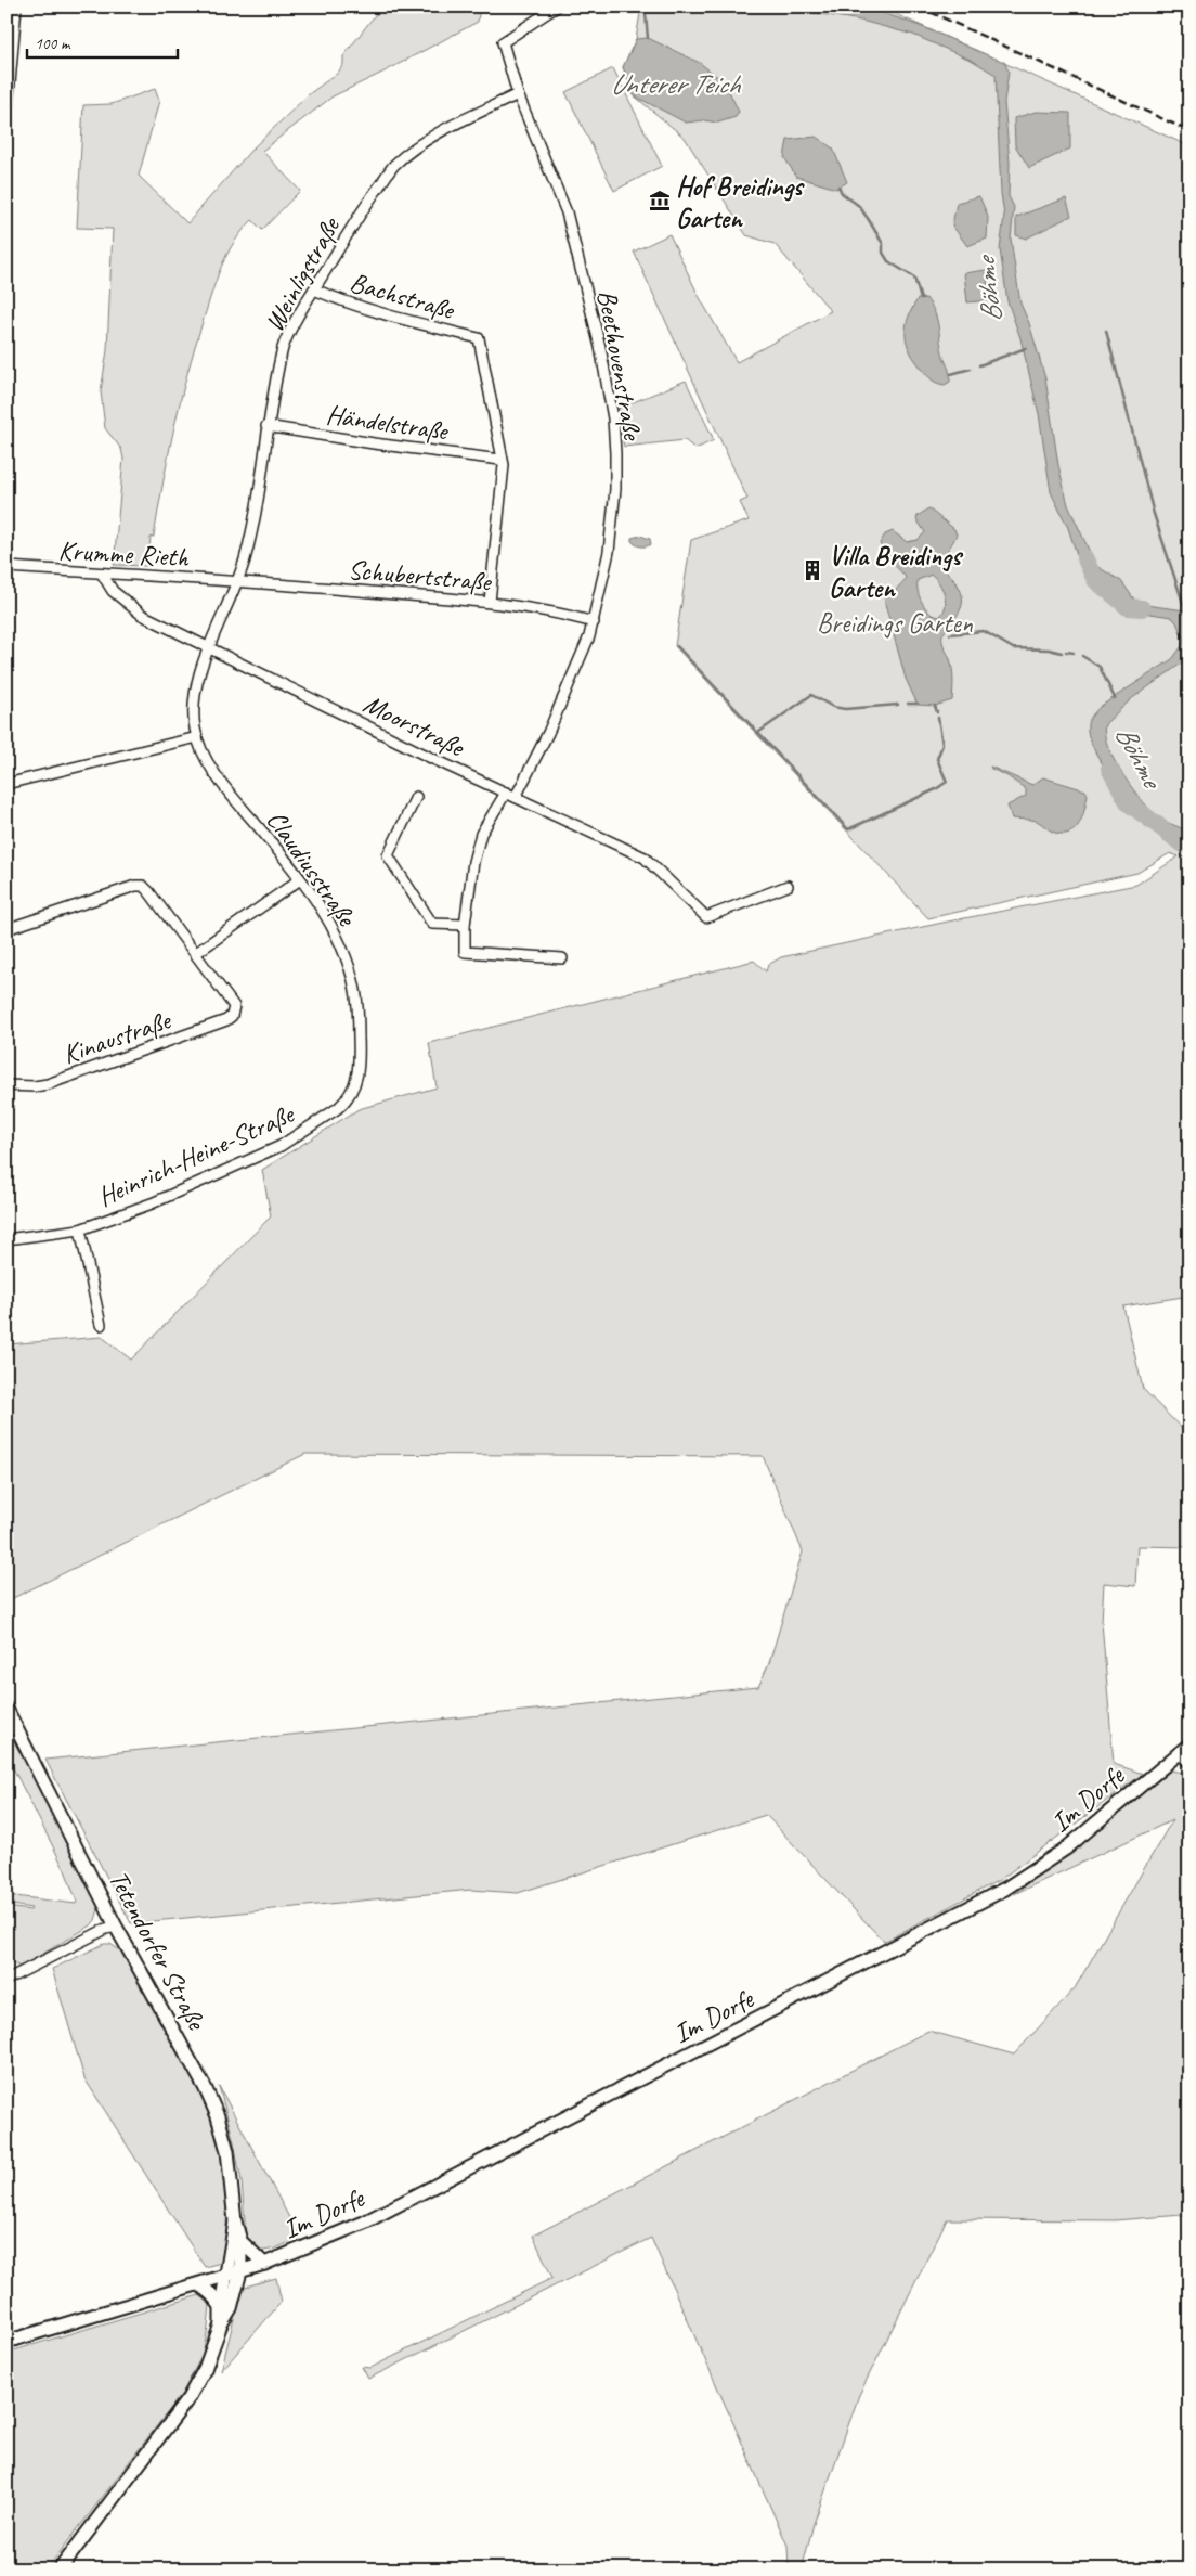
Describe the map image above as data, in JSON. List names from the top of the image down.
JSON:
{
  "streets": {
    "street": [
      "Weinligstraße",
      "Bachstraße",
      "Beethovenstraße",
      "Händelstraße",
      "Krumme Rieth",
      "Schubertstraße",
      "Moorstraße",
      "Claudiusstraße",
      "Kinaustraße",
      "Heinrich-Heine-Straße",
      "Im Dorfe",
      "Tetendorfer Straße"
    ]
  },
  "crossings": [
    ["Weinligstraße", "Bachstraße"],
    ["Weinligstraße", "Beethovenstraße"],
    ["Weinligstraße", "Händelstraße"],
    ["Weinligstraße", "Krumme Rieth"],
    ["Weinligstraße", "Schubertstraße"],
    ["Weinligstraße", "Moorstraße"],
    ["Weinligstraße", "Claudiusstraße"],
    ["Bachstraße", "Händelstraße"],
    ["Beethovenstraße", "Schubertstraße"],
    ["Beethovenstraße", "Moorstraße"],
    ["Krumme Rieth", "Schubertstraße"],
    ["Krumme Rieth", "Moorstraße"],
    ["Moorstraße", "Claudiusstraße"],
    ["Claudiusstraße", "Heinrich-Heine-Straße"],
    ["Im Dorfe", "Tetendorfer Straße"]
  ],
  "water": ["Unterer Teich", "Böhme"],
  "parks": ["Breidings Garten"],
  "places": {
    "museum": ["Hof Breidings Garten"],
    "building": ["Villa Breidings Garten"]
  },
  "scale_bar": "100 m"
}
